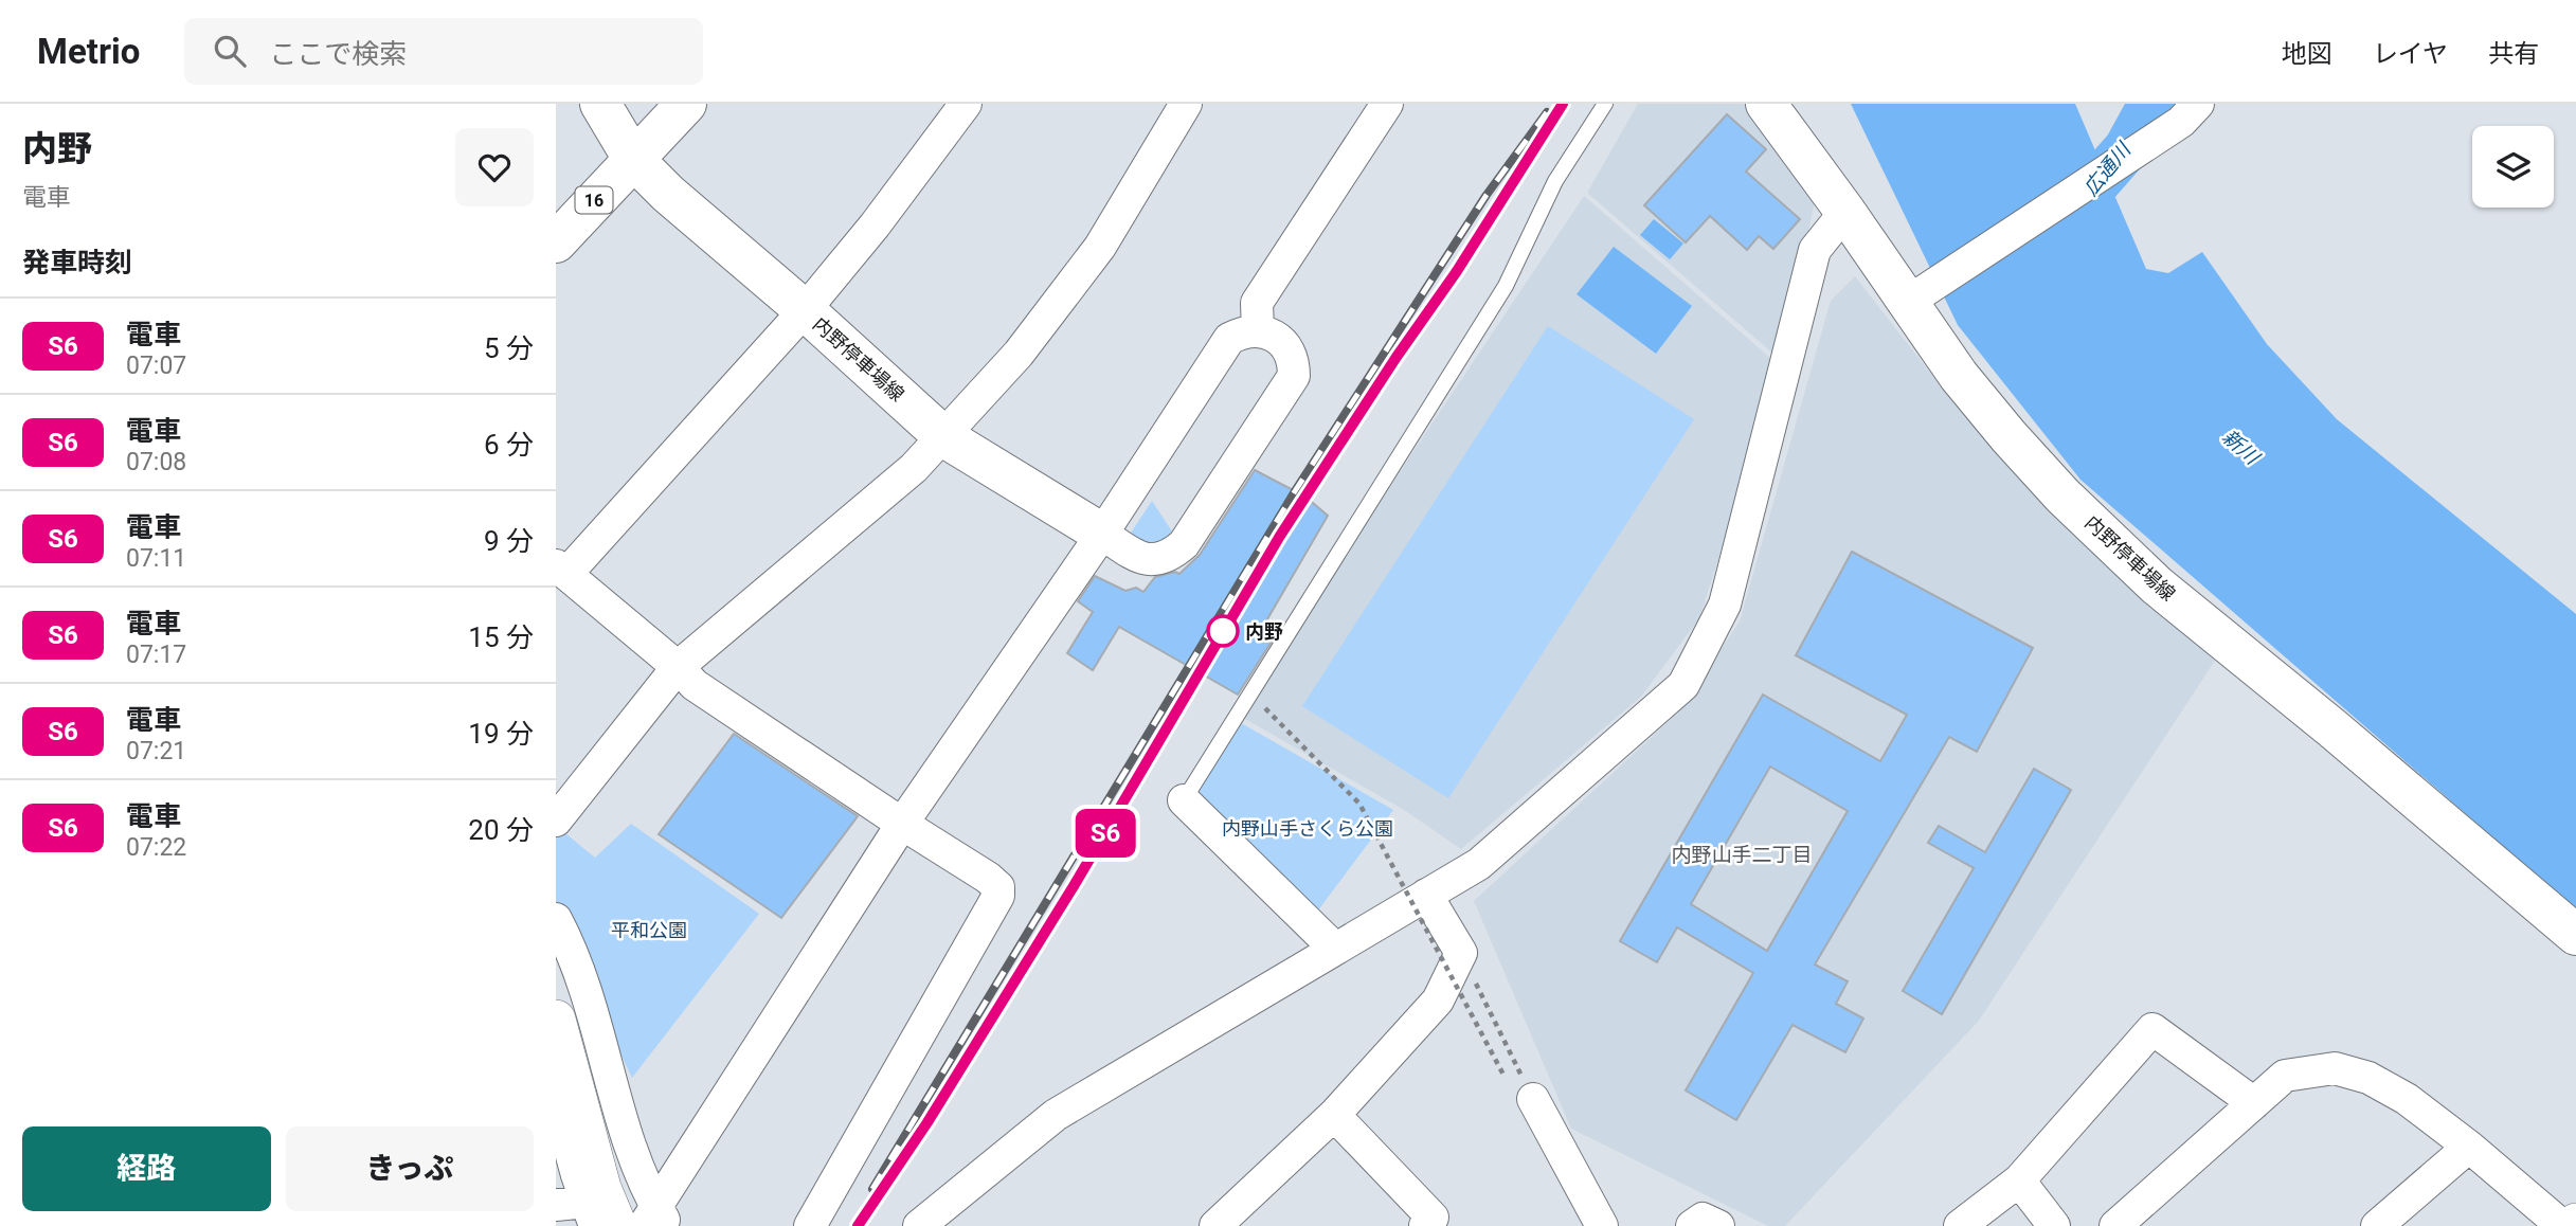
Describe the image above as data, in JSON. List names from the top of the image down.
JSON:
{
  "streets": {
    "main road": ["16", "内野停車場線"]
  },
  "crossings": [
    ["16", "内野停車場線"]
  ],
  "districts": ["内野山手二丁目"],
  "water": ["広通川", "新川"],
  "parks": ["内野山手さくら公園", "平和公園"],
  "places": ["内野"],
  "page": {
    "header": "Metrio",
    "search": "ここで検索",
    "nav": ["地図", "レイヤ", "共有"],
    "heading": [
      ["内野", "電車"],
      "発車時刻"
    ],
    "on_map": "S6",
    "list": [
      {
        "mark": "S6",
        "name": "電車",
        "note": "07:07",
        "value": "5 分"
      },
      {
        "mark": "S6",
        "name": "電車",
        "note": "07:08",
        "value": "6 分"
      },
      {
        "mark": "S6",
        "name": "電車",
        "note": "07:11",
        "value": "9 分"
      },
      {
        "mark": "S6",
        "name": "電車",
        "note": "07:17",
        "value": "15 分"
      },
      {
        "mark": "S6",
        "name": "電車",
        "note": "07:21",
        "value": "19 分"
      },
      {
        "mark": "S6",
        "name": "電車",
        "note": "07:22",
        "value": "20 分"
      }
    ],
    "buttons": ["経路", "きっぷ"]
  }
}
